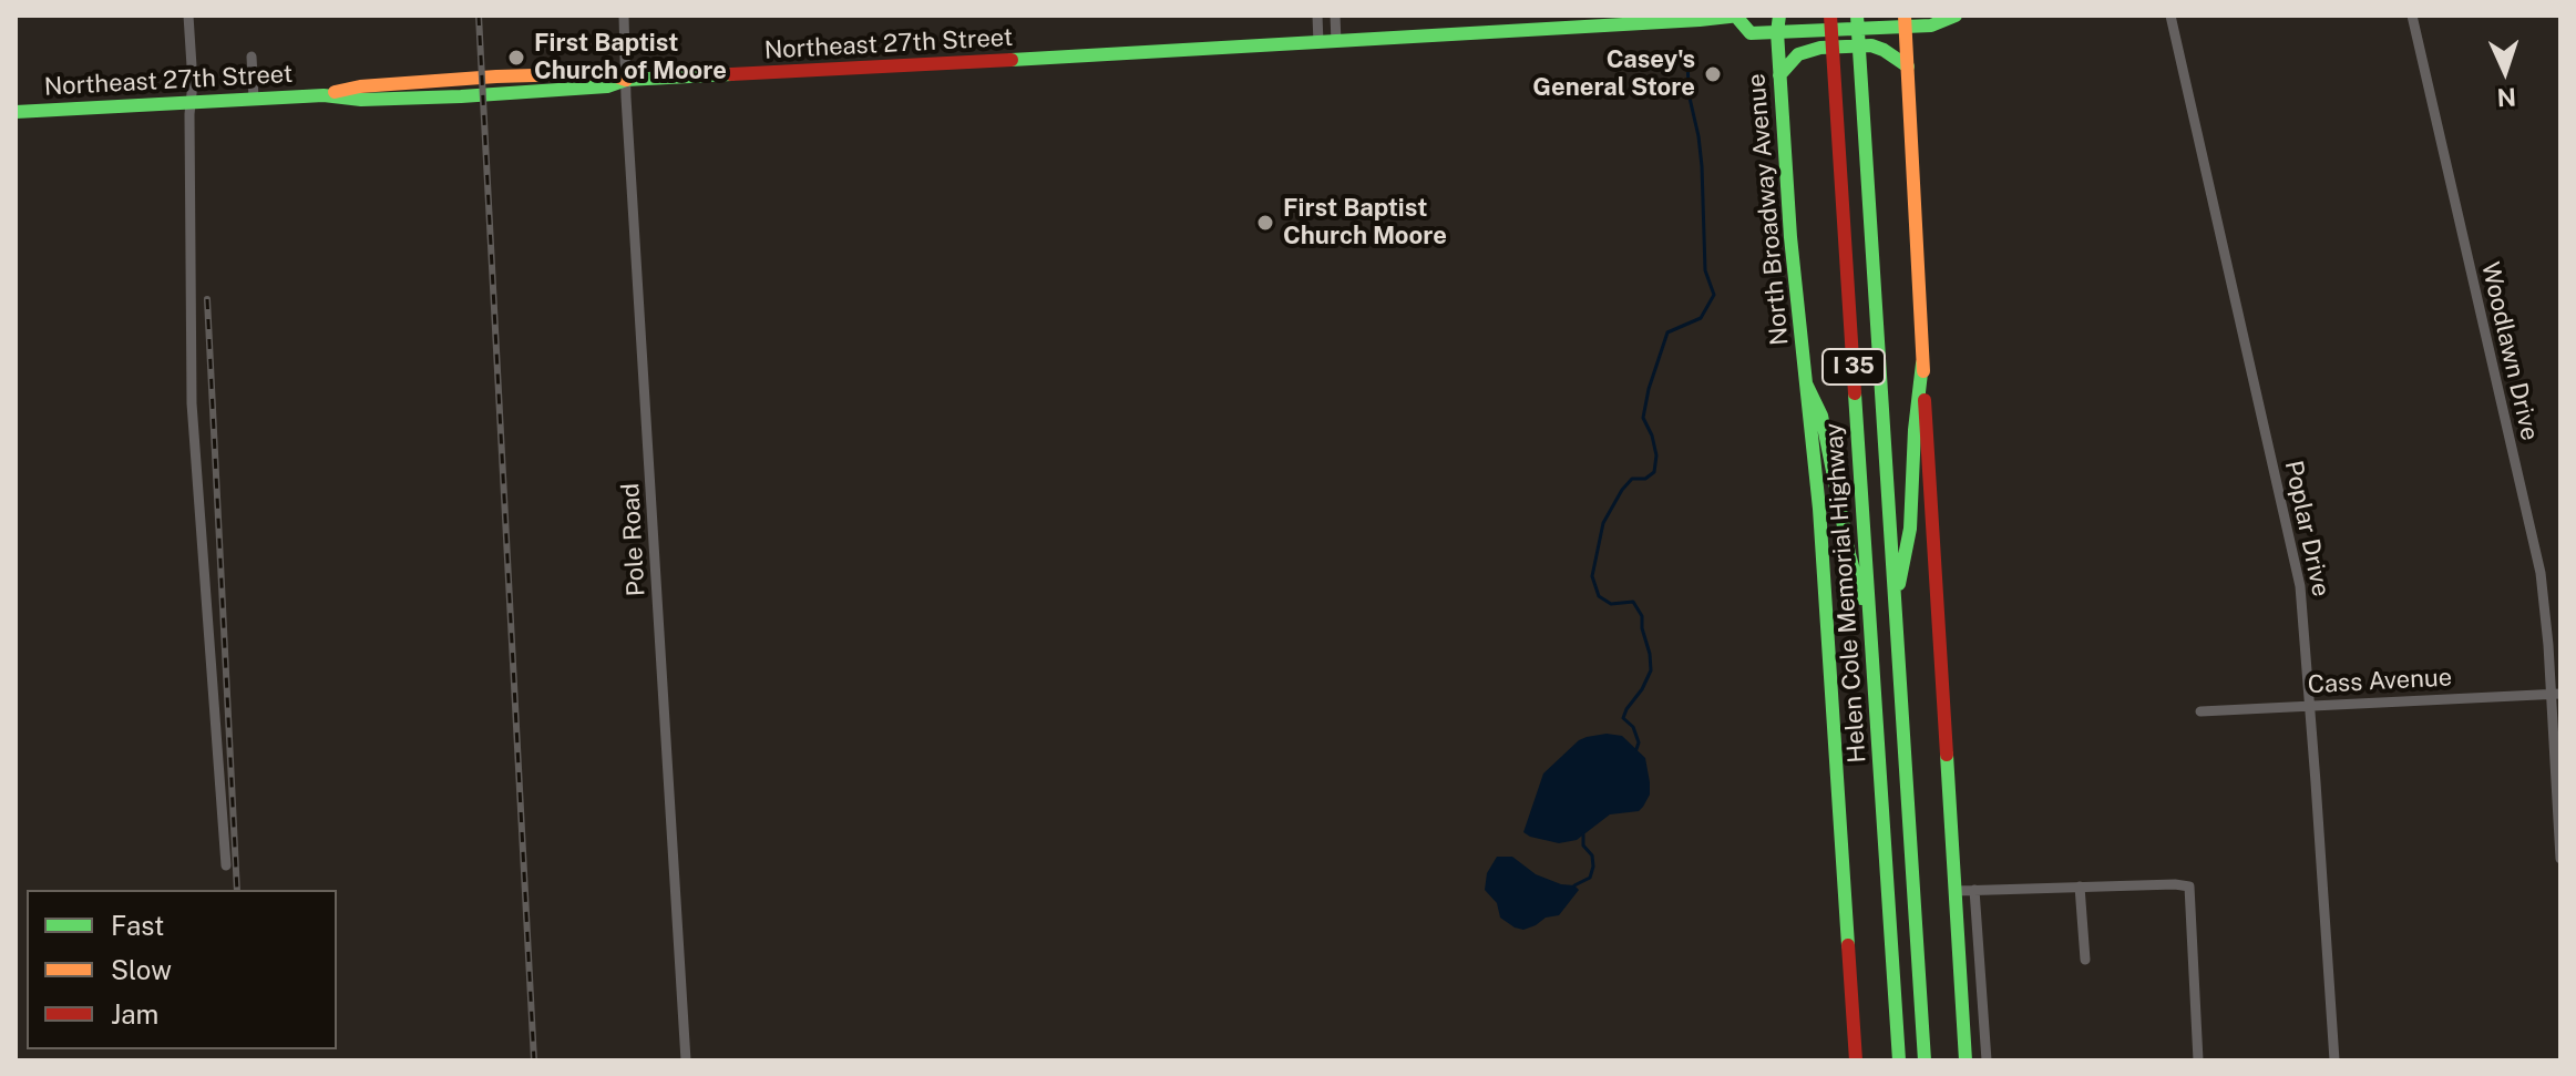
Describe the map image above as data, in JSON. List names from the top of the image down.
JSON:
{
  "streets": {
    "main road": [
      "Northeast 27th Street",
      "North Broadway Avenue",
      "I 35",
      "Helen Cole Memorial Highway"
    ],
    "street": [
      "Woodlawn Drive",
      "Poplar Drive",
      "Pole Road",
      "Cass Avenue"
    ]
  },
  "crossings": [
    ["Northeast 27th Street", "North Broadway Avenue"],
    ["Northeast 27th Street", "Pole Road"],
    ["Woodlawn Drive", "Cass Avenue"],
    ["Poplar Drive", "Cass Avenue"]
  ],
  "places": ["First Baptist Church of Moore", "Casey's General Store", "First Baptist Church Moore"],
  "legend": ["Fast", "Slow", "Jam"],
  "north": "bottom"
}
